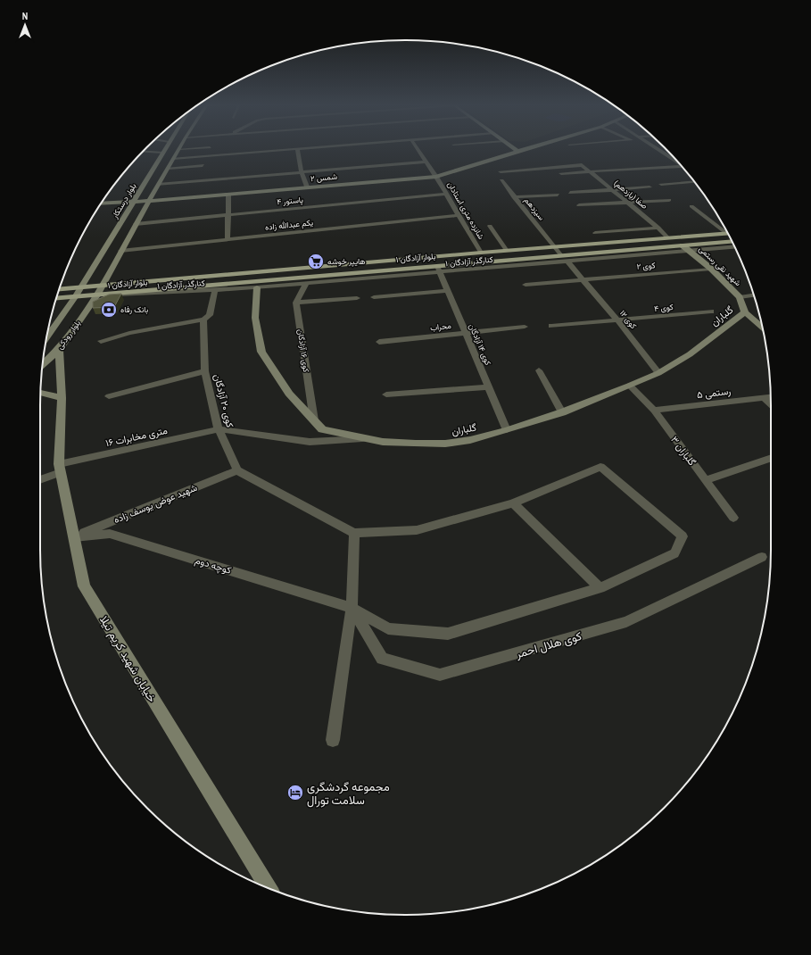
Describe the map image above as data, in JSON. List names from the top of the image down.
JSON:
{
  "streets": {
    "main road": ["بلوار آزادگان ۱"],
    "street": [
      "شمس ۲",
      "صفا (یازدهم)",
      "بلوار درستکار",
      "پاستور ۴",
      "سیزدهم",
      "شانزده متری استادان",
      "یکم عبدالله زاده",
      "کنارگذر آزادگان ۱",
      "کوی ۲",
      "شهید نقی رستمی",
      "کوی ۴",
      "گلباران",
      "کوی ۱۲",
      "محراب",
      "بلوار رودکی",
      "کوی ۱۴ آزادگان",
      "کوی ۱۶ آزادگان",
      "رستمی ۵",
      "کوی ۲۰ آزادگان",
      "۱۶ متری مخابرات",
      "گلباران ۳",
      "شهید عوض یوسف زاده",
      "کوچه دوم",
      "کوی هلال احمر",
      "خیابان شهید کریم تیلا"
    ]
  },
  "crossings": [
    ["شمس ۲", "بلوار درستکار"],
    ["شمس ۲", "شانزده متری استادان"],
    ["صفا (یازدهم)", "بلوار آزادگان ۱"],
    ["بلوار درستکار", "بلوار آزادگان ۱"],
    ["بلوار درستکار", "بلوار رودکی"],
    ["پاستور ۴", "شانزده متری استادان"],
    ["سیزدهم", "بلوار آزادگان ۱"],
    ["شانزده متری استادان", "یکم عبدالله زاده"],
    ["شانزده متری استادان", "بلوار آزادگان ۱"],
    ["بلوار آزادگان ۱", "کنارگذر آزادگان ۱"],
    ["بلوار آزادگان ۱", "شهید نقی رستمی"],
    ["بلوار آزادگان ۱", "بلوار رودکی"],
    ["بلوار آزادگان ۱", "کوی ۱۴ آزادگان"],
    ["کنارگذر آزادگان ۱", "شهید نقی رستمی"],
    ["کنارگذر آزادگان ۱", "گلباران"],
    ["کنارگذر آزادگان ۱", "کوی ۱۲"],
    ["کنارگذر آزادگان ۱", "کوی ۱۴ آزادگان"],
    ["کوی ۲", "شهید نقی رستمی"],
    ["کوی ۲", "کوی ۱۲"],
    ["شهید نقی رستمی", "گلباران"],
    ["کوی ۴", "کوی ۱۲"],
    ["گلباران", "کوی ۱۲"],
    ["گلباران", "کوی ۱۴ آزادگان"],
    ["گلباران", "کوی ۱۶ آزادگان"],
    ["گلباران", "گلباران ۳"],
    ["محراب", "کوی ۱۴ آزادگان"],
    ["بلوار رودکی", "خیابان شهید کریم تیلا"],
    ["رستمی ۵", "گلباران ۳"],
    ["کوی ۲۰ آزادگان", "۱۶ متری مخابرات"],
    ["کوی ۲۰ آزادگان", "شهید عوض یوسف زاده"],
    ["۱۶ متری مخابرات", "خیابان شهید کریم تیلا"],
    ["شهید عوض یوسف زاده", "کوچه دوم"],
    ["شهید عوض یوسف زاده", "خیابان شهید کریم تیلا"],
    ["کوچه دوم", "کوی هلال احمر"],
    ["کوچه دوم", "خیابان شهید کریم تیلا"]
  ],
  "places": {
    "supermarket": ["هایپر خوشه"],
    "bank": ["بانک رفاه"],
    "hotel": ["مجموعه گردشگری سلامت تورال"]
  },
  "north": "top"
}
